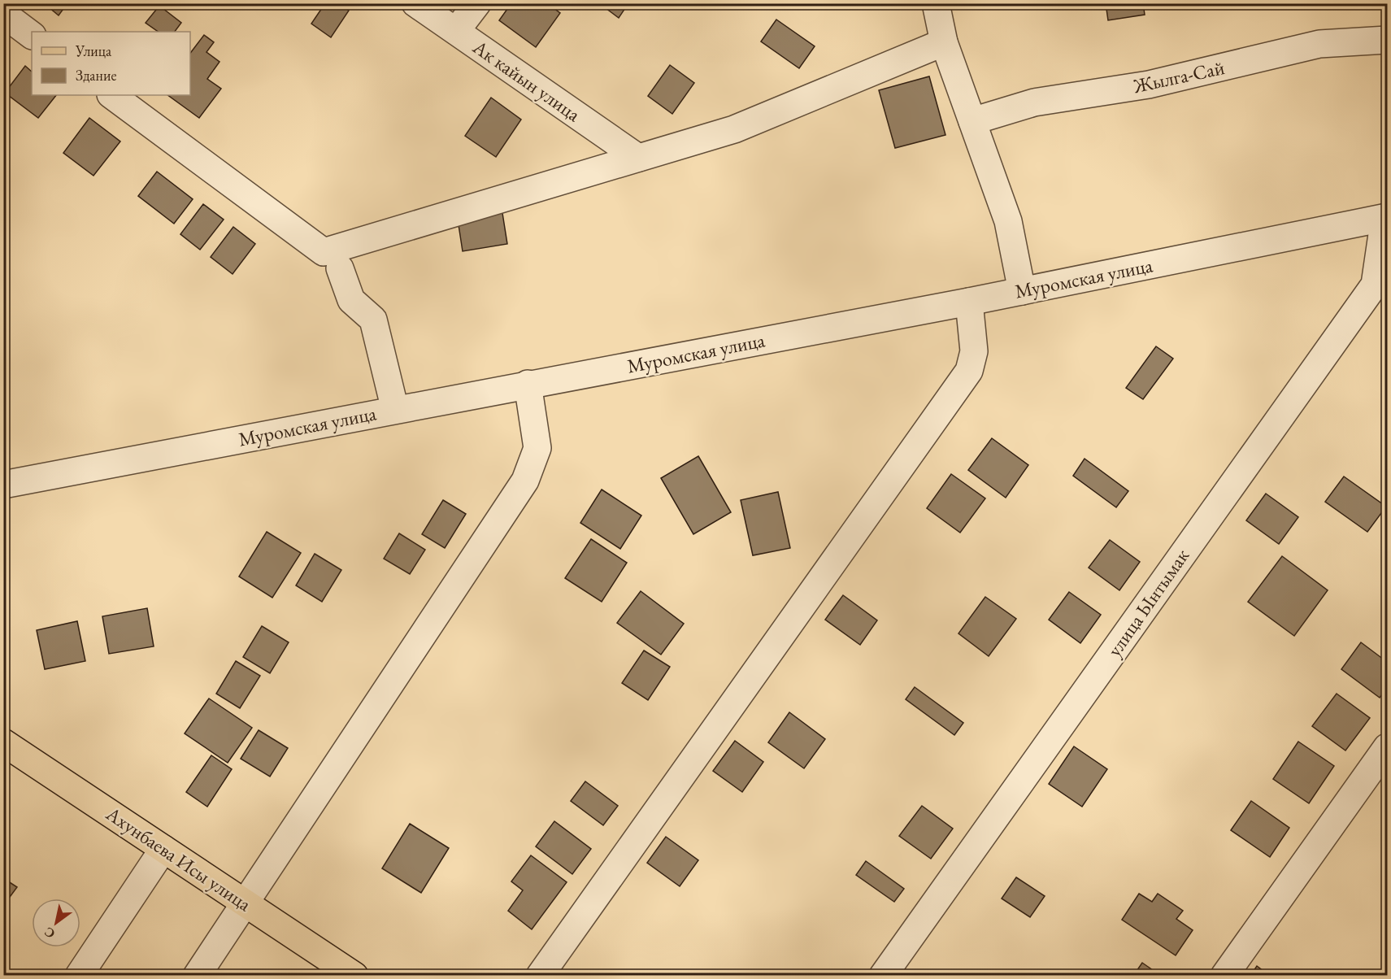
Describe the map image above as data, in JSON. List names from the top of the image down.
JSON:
{
  "streets": {
    "main road": ["Ахунбаева Исы улица"],
    "street": [
      "Жылга-Сай",
      "Ак кайын улица",
      "Муромская улица",
      "улица Ынтымак"
    ]
  },
  "crossings": [
    ["Муромская улица", "улица Ынтымак"]
  ],
  "legend": ["Улица", "Здание"],
  "north": "bottom left"
}
